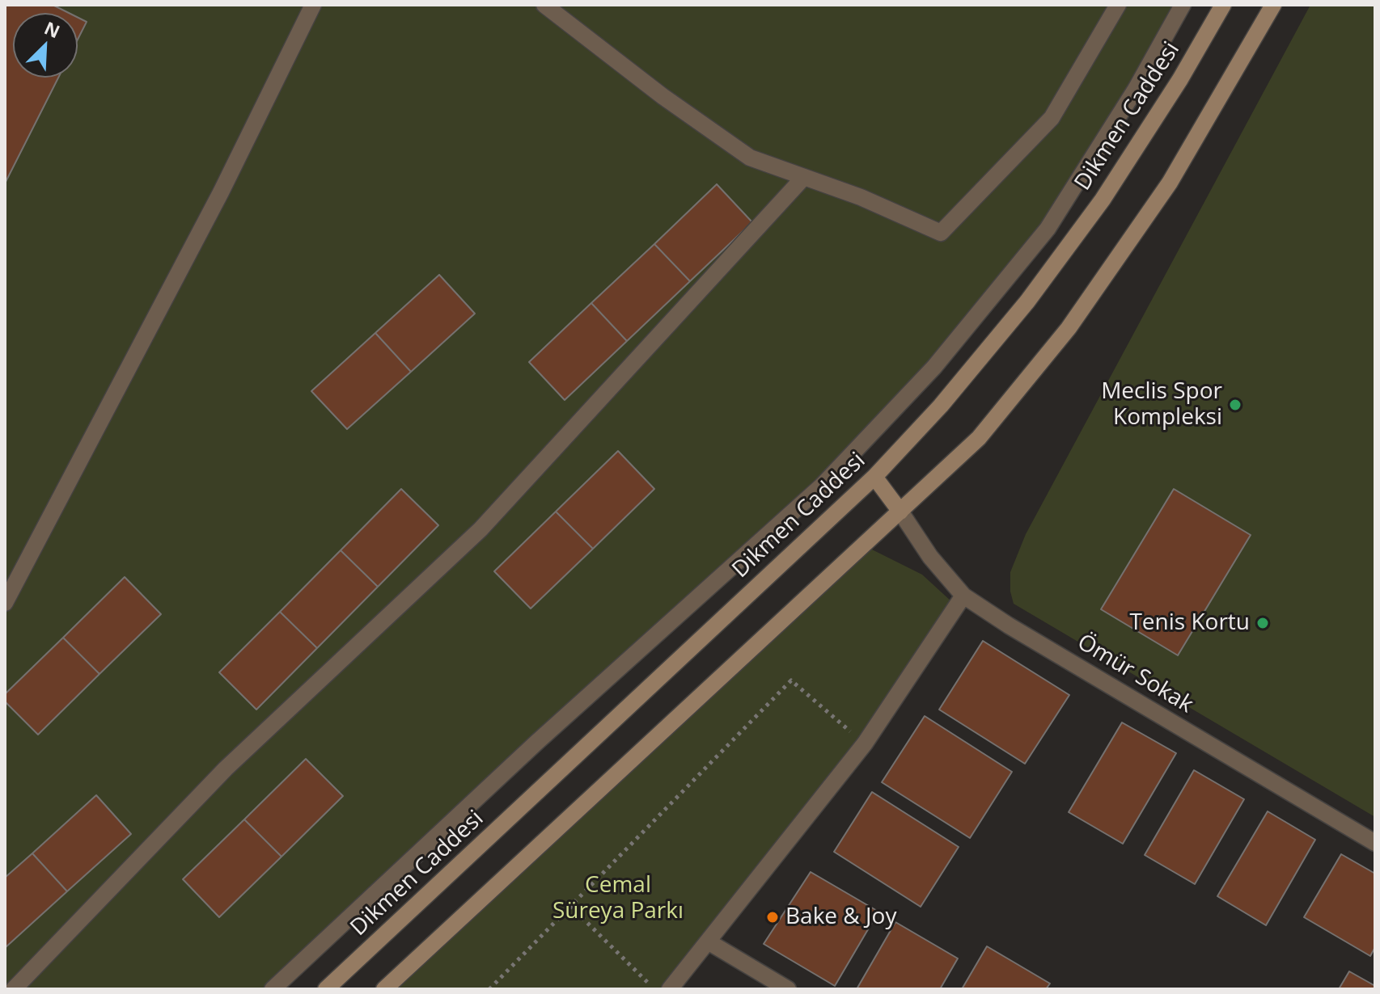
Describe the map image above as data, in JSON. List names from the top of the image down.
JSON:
{
  "streets": {
    "main road": ["Dikmen Caddesi"],
    "street": ["Ömür Sokak"]
  },
  "parks": ["Cemal Süreya Parkı"],
  "places": ["Meclis Spor Kompleksi", "Tenis Kortu", "Bake & Joy"],
  "north": "top right"
}
